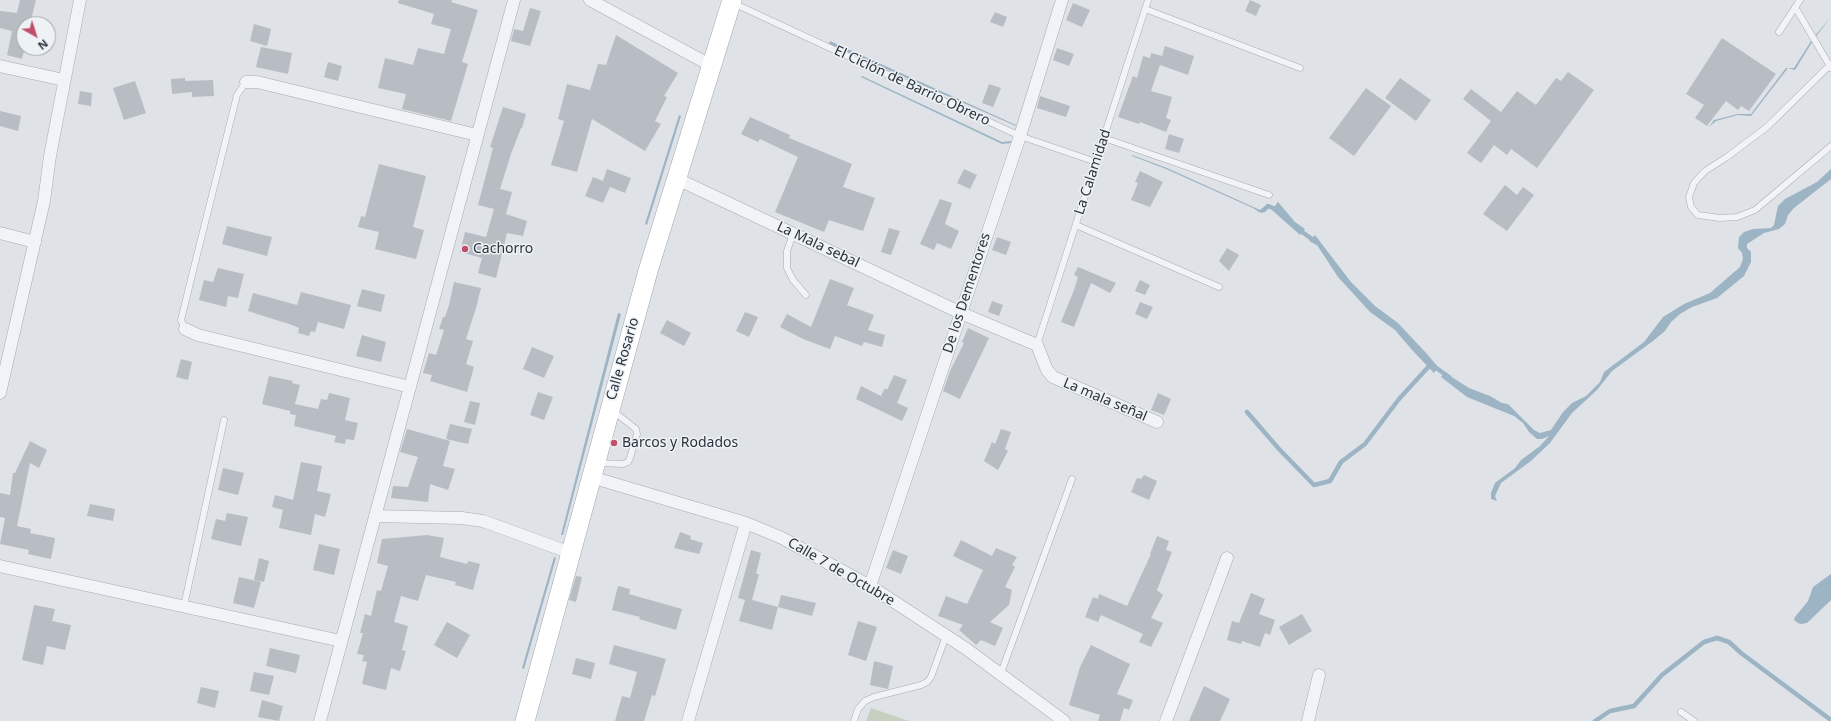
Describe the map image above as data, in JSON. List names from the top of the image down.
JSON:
{
  "streets": {
    "main road": ["Calle Rosario"],
    "street": [
      "La Mala sebal",
      "De los Dementores",
      "La mala señal",
      "Calle 7 de Octubre"
    ],
    "lane": ["El Ciclón de Barrio Obrero", "La Calamidad"]
  },
  "crossings": [
    ["El Ciclón de Barrio Obrero", "La Calamidad"],
    ["El Ciclón de Barrio Obrero", "De los Dementores"],
    ["El Ciclón de Barrio Obrero", "Calle Rosario"],
    ["La Calamidad", "La mala señal"],
    ["La Mala sebal", "De los Dementores"],
    ["La Mala sebal", "Calle Rosario"],
    ["De los Dementores", "Calle 7 de Octubre"],
    ["Calle Rosario", "Calle 7 de Octubre"]
  ],
  "places": ["Cachorro", "Barcos y Rodados"],
  "north": "bottom right"
}
